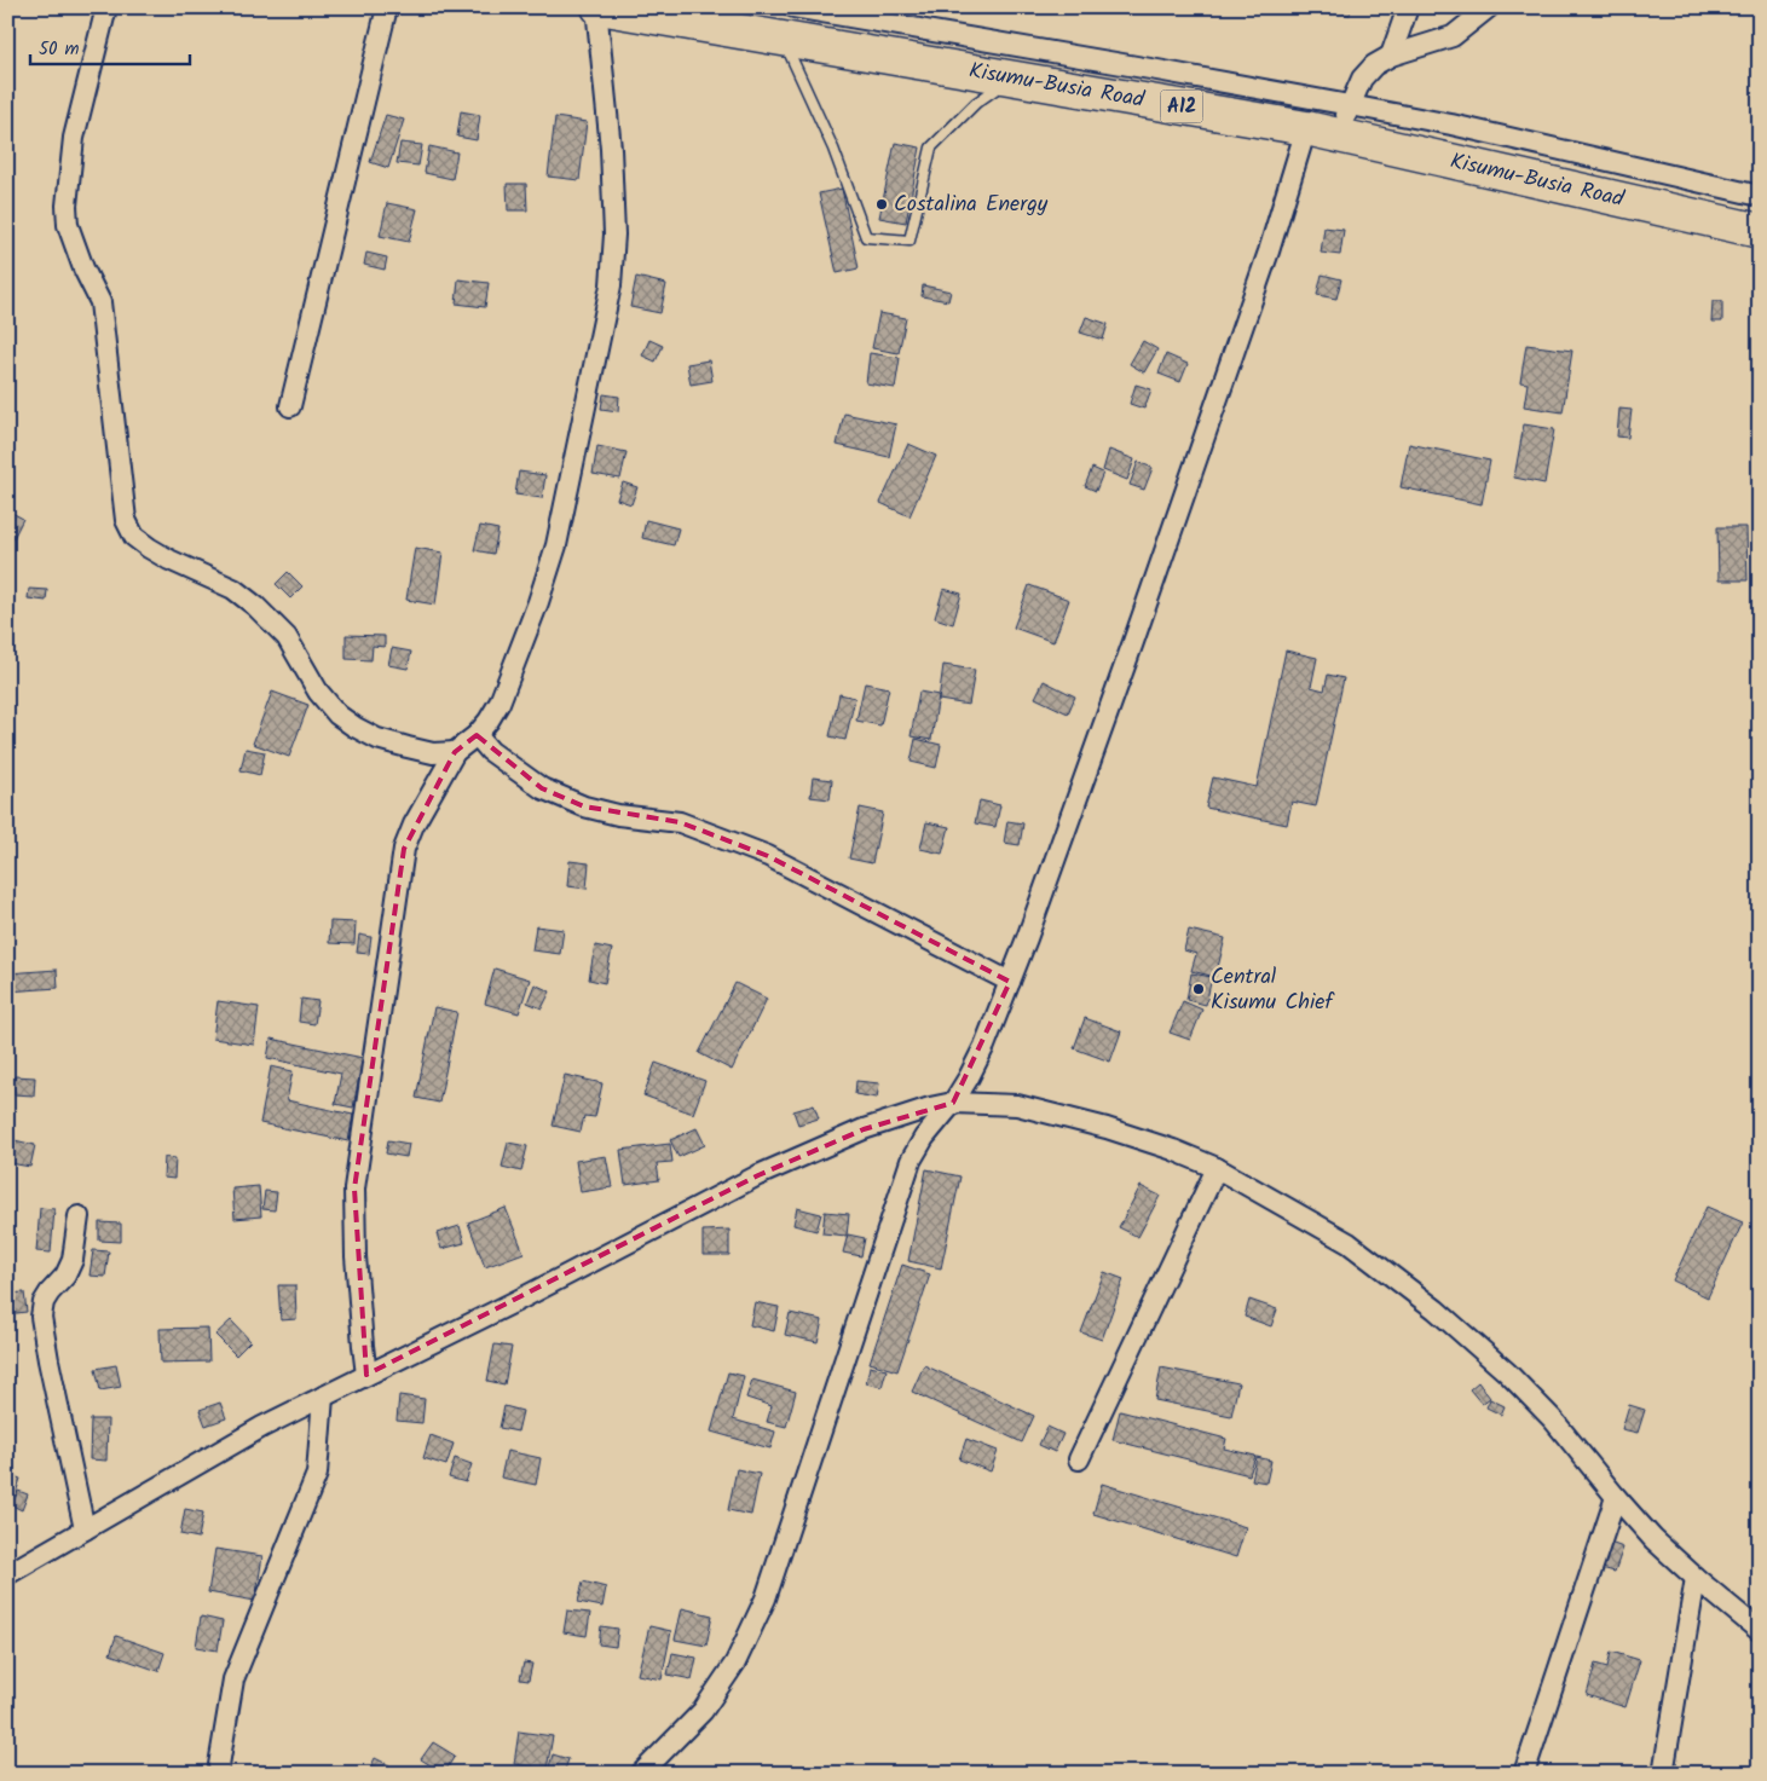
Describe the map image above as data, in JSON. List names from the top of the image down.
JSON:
{
  "streets": {
    "highway": ["Kisumu-Busia Road", "A12"]
  },
  "places": ["Costalina Energy", "Central Kisumu Chief"],
  "scale_bar": "50 m"
}
